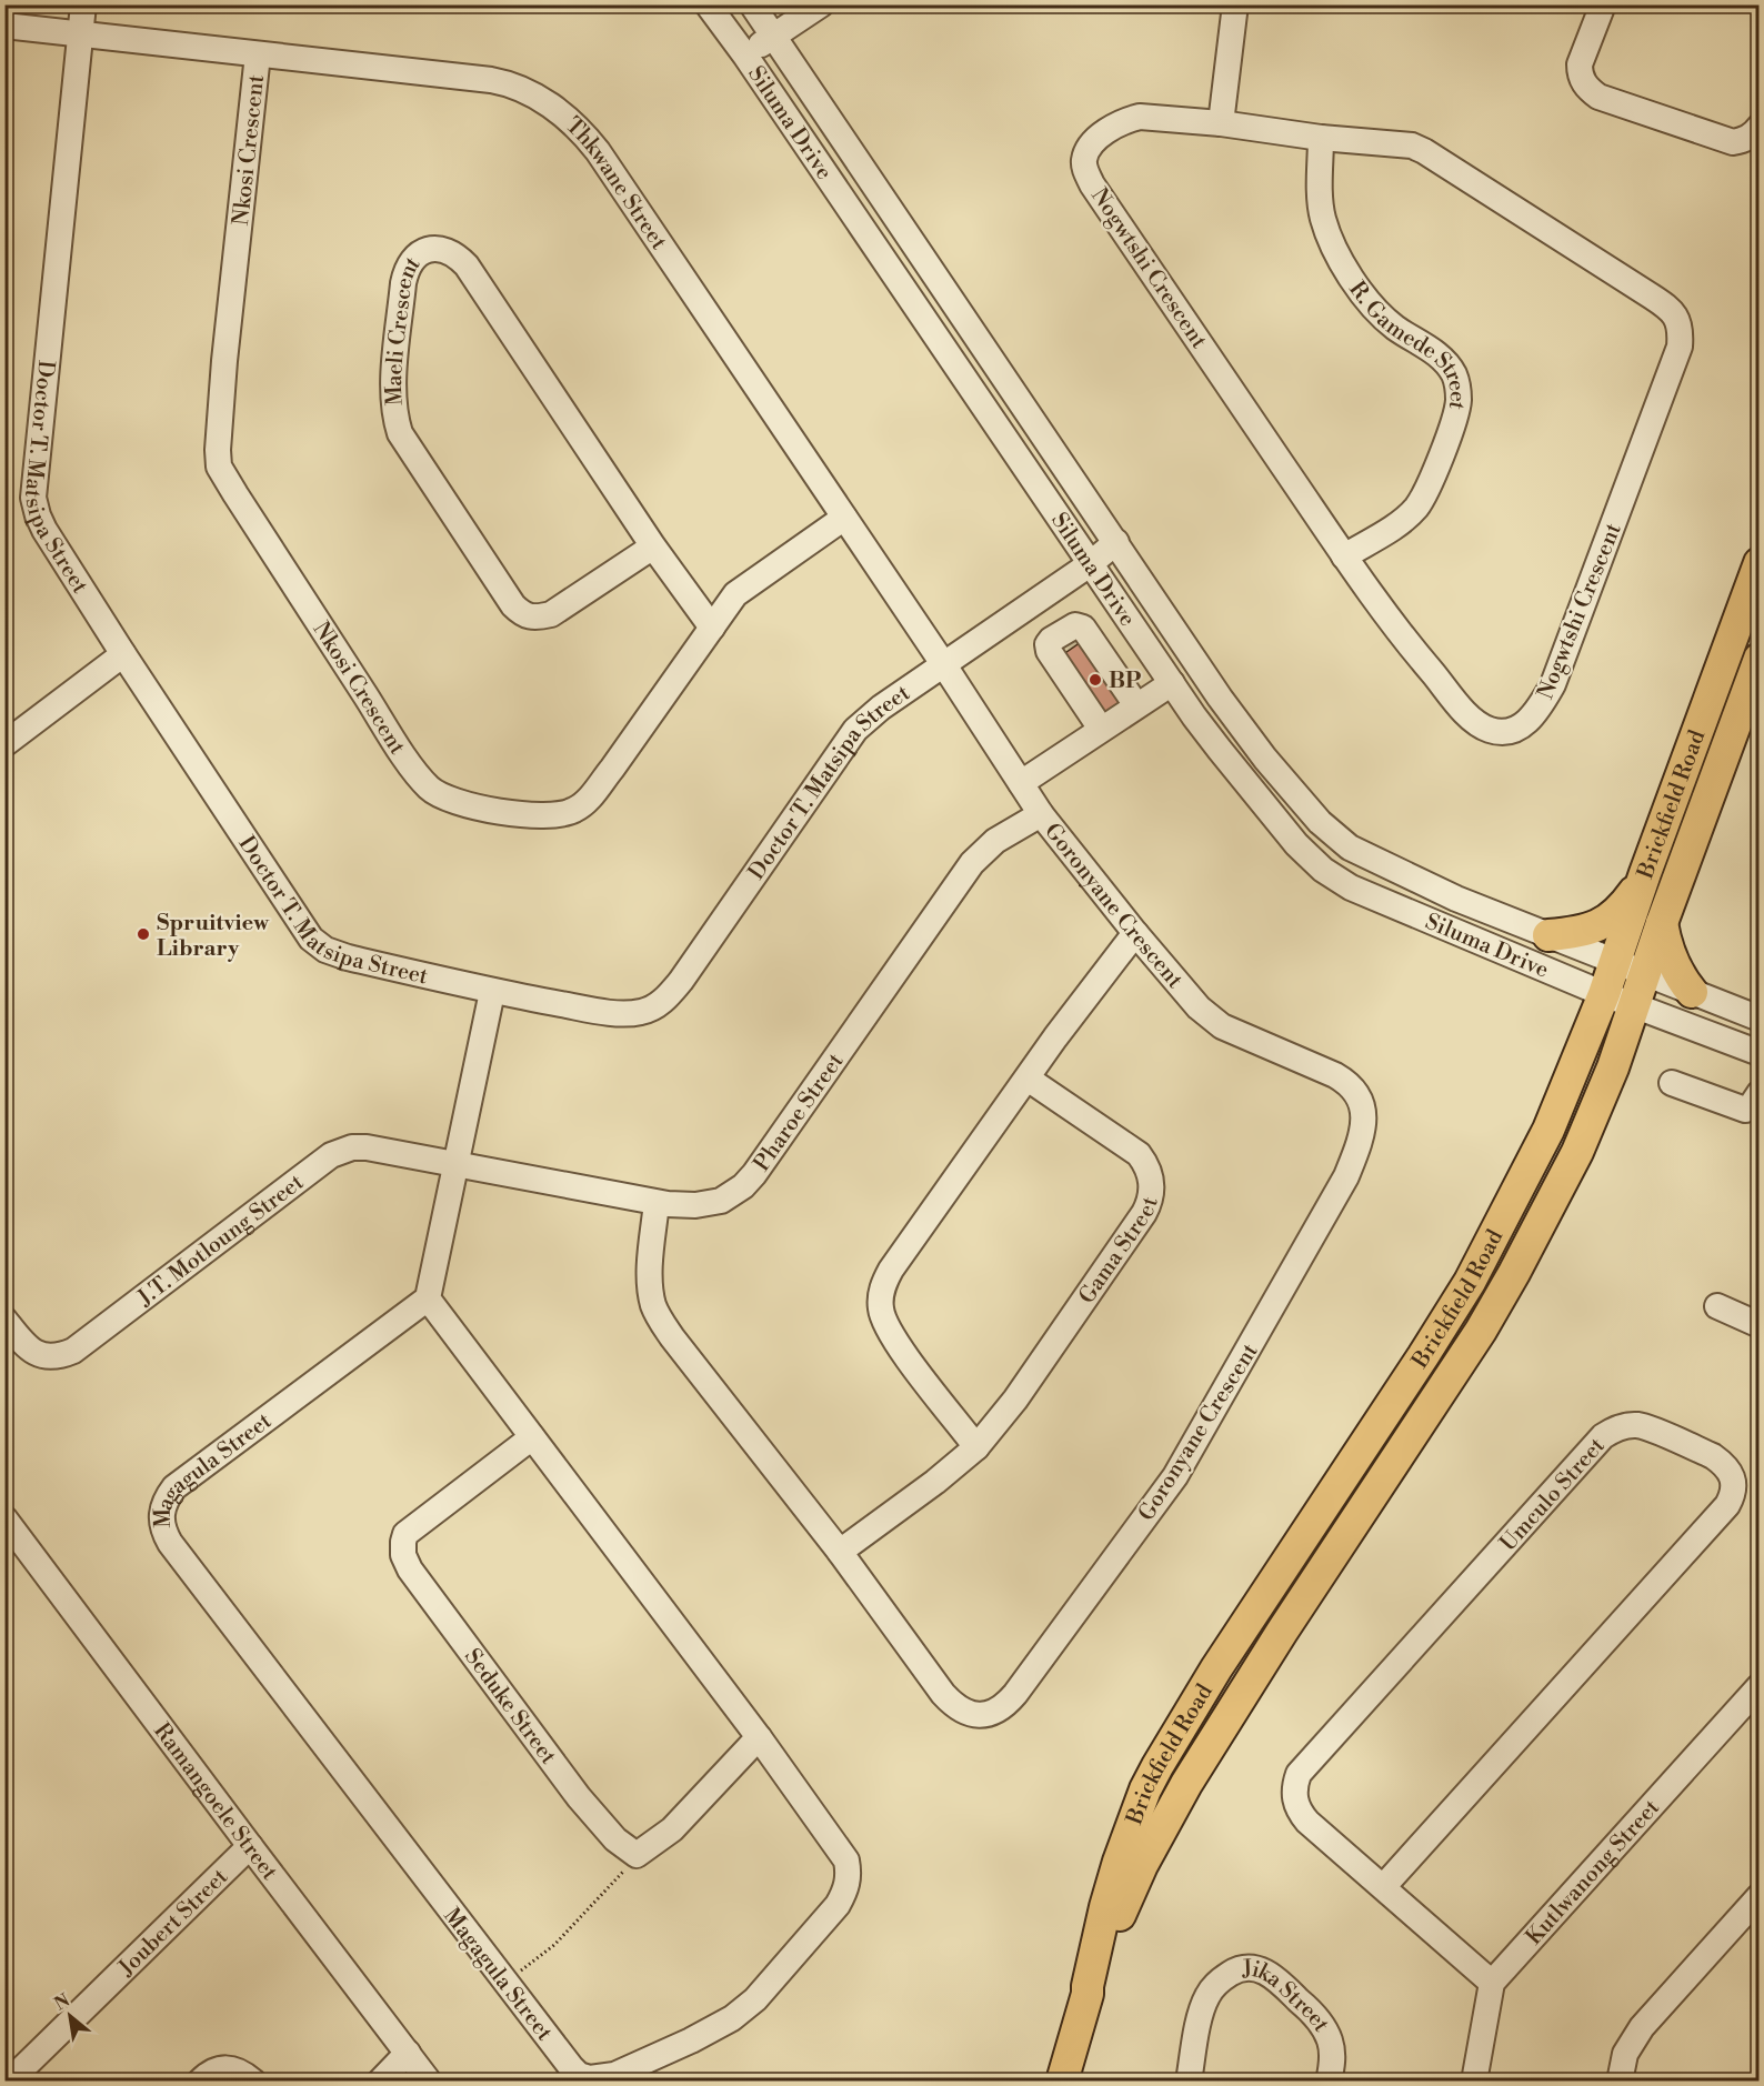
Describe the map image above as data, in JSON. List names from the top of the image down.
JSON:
{
  "streets": {
    "main road": ["Brickfield Road"],
    "street": [
      "Siluma Drive",
      "Nkosi Crescent",
      "Thkwane Street",
      "Nogwtshi Crescent",
      "Maeli Crescent",
      "R. Gamede Street",
      "Doctor T. Matsipa Street",
      "Goronyane Crescent",
      "Pharoe Street",
      "J.T. Motloung Street",
      "Gama Street",
      "Magagula Street",
      "Umculo Street",
      "Seduke Street",
      "Ramangoele Street",
      "Kutlwanong Street",
      "Joubert Street",
      "Jika Street"
    ]
  },
  "crossings": [
    ["Siluma Drive", "Doctor T. Matsipa Street"],
    ["Siluma Drive", "Brickfield Road"],
    ["Nkosi Crescent", "Thkwane Street"],
    ["Nkosi Crescent", "Maeli Crescent"],
    ["Thkwane Street", "Doctor T. Matsipa Street"],
    ["Thkwane Street", "Goronyane Crescent"],
    ["Nogwtshi Crescent", "R. Gamede Street"],
    ["Doctor T. Matsipa Street", "Goronyane Crescent"],
    ["Goronyane Crescent", "Pharoe Street"],
    ["Goronyane Crescent", "Gama Street"],
    ["Pharoe Street", "J.T. Motloung Street"],
    ["Magagula Street", "Seduke Street"],
    ["Umculo Street", "Kutlwanong Street"],
    ["Ramangoele Street", "Joubert Street"]
  ],
  "places": ["BP", "Spruitview Library"],
  "north": "top left"
}
